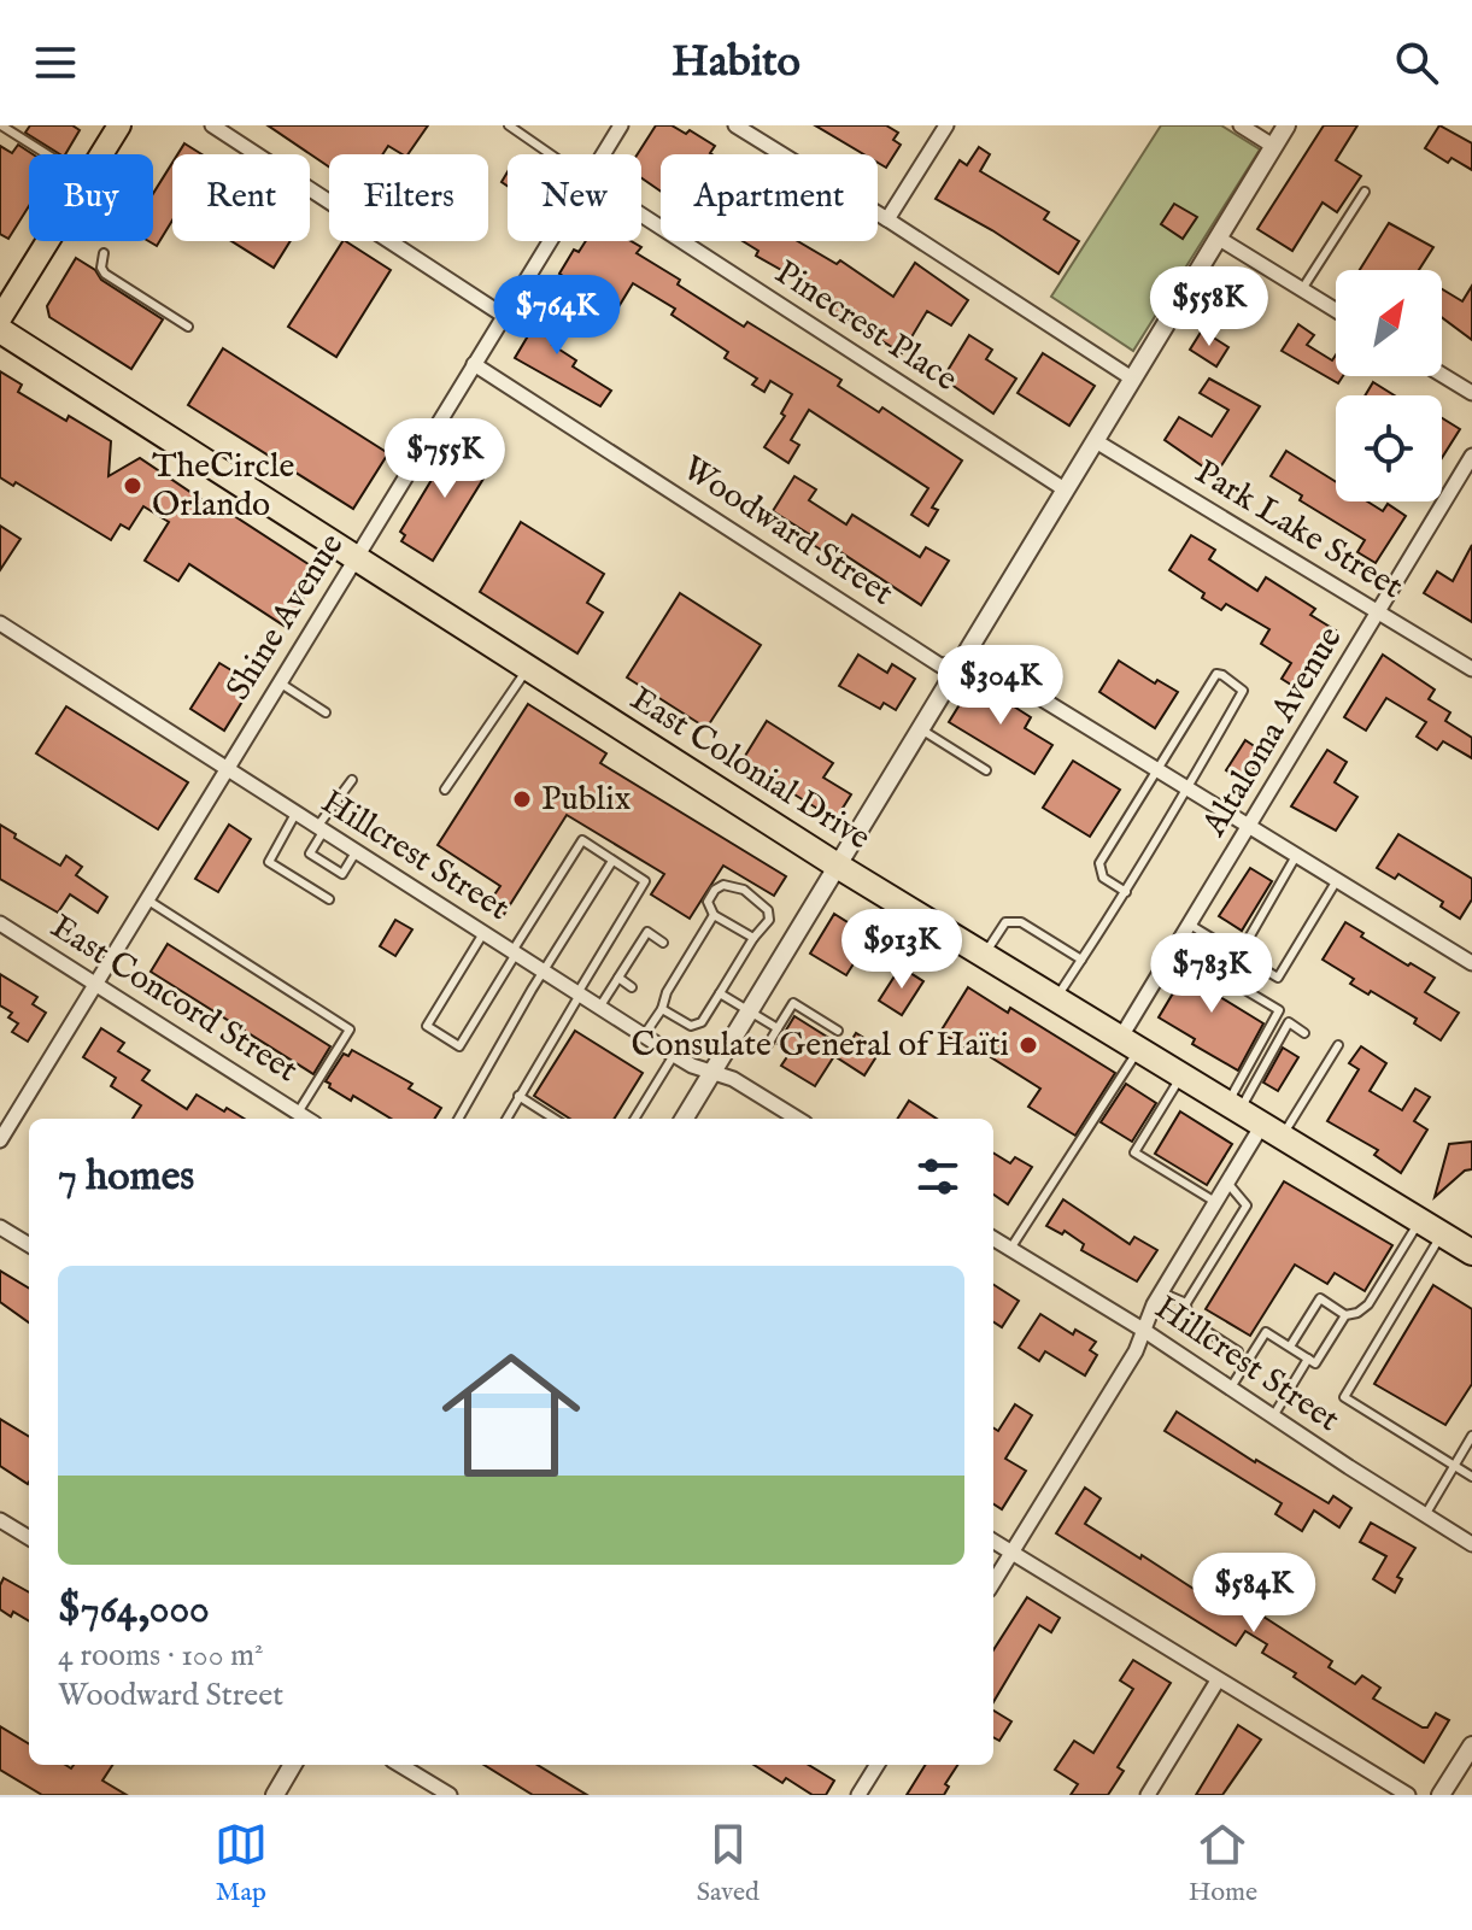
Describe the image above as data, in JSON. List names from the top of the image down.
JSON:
{
  "streets": {
    "highway": ["East Colonial Drive"],
    "street": [
      "Pinecrest Place",
      "Park Lake Street",
      "Woodward Street",
      "Shine Avenue",
      "Altaloma Avenue",
      "Hillcrest Street",
      "East Concord Street"
    ]
  },
  "crossings": [
    ["Park Lake Street", "Altaloma Avenue"],
    ["Woodward Street", "Shine Avenue"],
    ["Woodward Street", "Altaloma Avenue"],
    ["Shine Avenue", "East Colonial Drive"],
    ["Shine Avenue", "Hillcrest Street"],
    ["Shine Avenue", "East Concord Street"],
    ["Altaloma Avenue", "East Colonial Drive"]
  ],
  "places": ["TheCircle Orlando", "Publix", "Consulate General of Haïti"],
  "north": "top right",
  "page": {
    "header": "Habito",
    "chip": [
      "Buy",
      "Rent",
      "Filters",
      "New",
      "Apartment"
    ],
    "price": [
      "$558K",
      "$764K",
      "$755K",
      "$304K",
      "$913K",
      "$783K",
      "$584K"
    ],
    "heading": "7 homes",
    "list": [
      {
        "name": "$764,000",
        "note": "4 rooms · 100 m² · Woodward Street"
      }
    ],
    "tabs": ["Map", "Saved", "Home"]
  }
}
